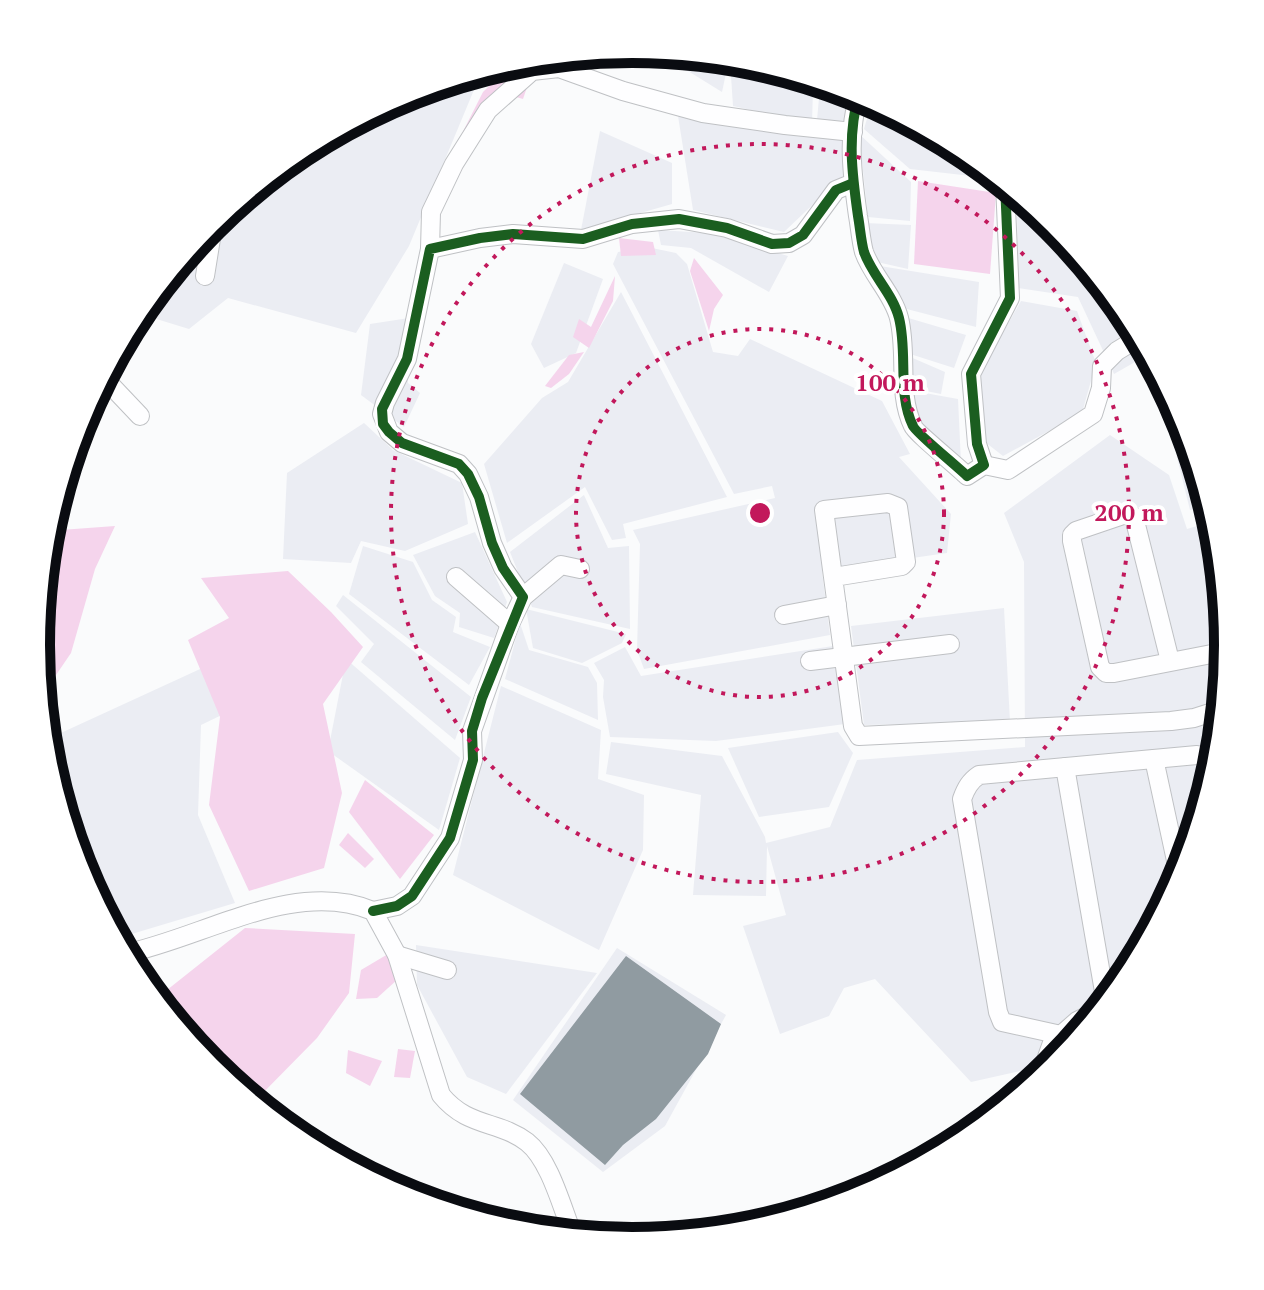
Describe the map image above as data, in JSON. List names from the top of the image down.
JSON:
{
  "rings": ["100 m", "200 m"]
}
